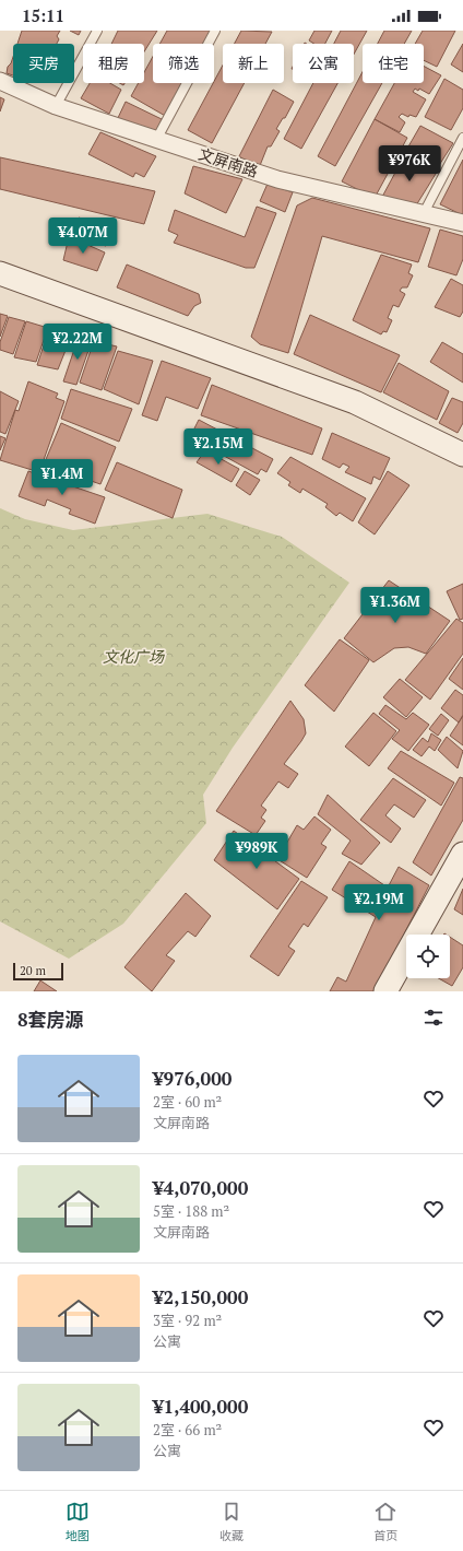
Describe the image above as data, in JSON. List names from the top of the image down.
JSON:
{
  "streets": {
    "street": ["文屏南路"]
  },
  "parks": ["文化广场"],
  "scale_bar": "20 m",
  "page": {
    "status": "15:11",
    "chip": [
      "买房",
      "租房",
      "筛选",
      "新上",
      "公寓",
      "住宅"
    ],
    "price": [
      "¥976K",
      "¥4.07M",
      "¥2.22M",
      "¥2.15M",
      "¥1.4M",
      "¥1.36M",
      "¥989K",
      "¥2.19M"
    ],
    "scale": "20 m",
    "heading": "8套房源",
    "list": [
      {
        "name": "¥976,000",
        "note": "2室 · 60 m² · 文屏南路"
      },
      {
        "name": "¥4,070,000",
        "note": "5室 · 188 m² · 文屏南路"
      },
      {
        "name": "¥2,150,000",
        "note": "3室 · 92 m² · 公寓"
      },
      {
        "name": "¥1,400,000",
        "note": "2室 · 66 m² · 公寓"
      }
    ],
    "tabs": ["地图", "收藏", "首页"]
  }
}
